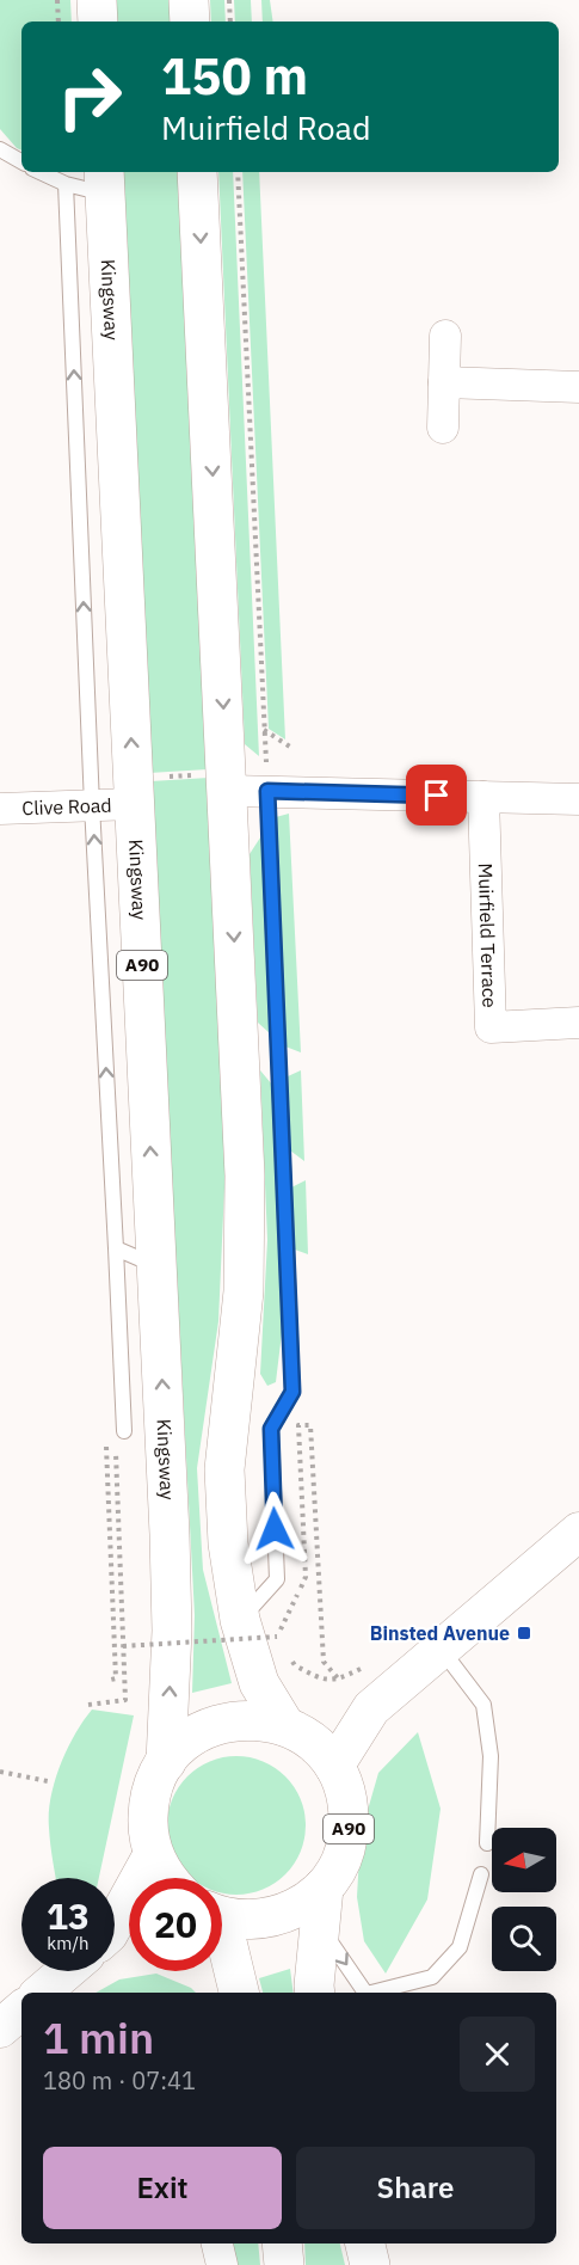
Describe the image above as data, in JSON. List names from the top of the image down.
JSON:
{
  "streets": {
    "highway": ["Kingsway", "A90"],
    "street": ["Clive Road", "Muirfield Terrace"]
  },
  "crossings": [
    ["Kingsway", "Clive Road"],
    ["Kingsway", "A90"]
  ],
  "places": {
    "transit": ["Binsted Avenue"]
  },
  "north": "left",
  "page": {
    "turn": ["150 m", "Muirfield Road"],
    "speed": "13 km/h",
    "limit": "20",
    "heading": ["1 min", "180 m · 07:41"],
    "buttons": ["Exit", "Share"]
  }
}
